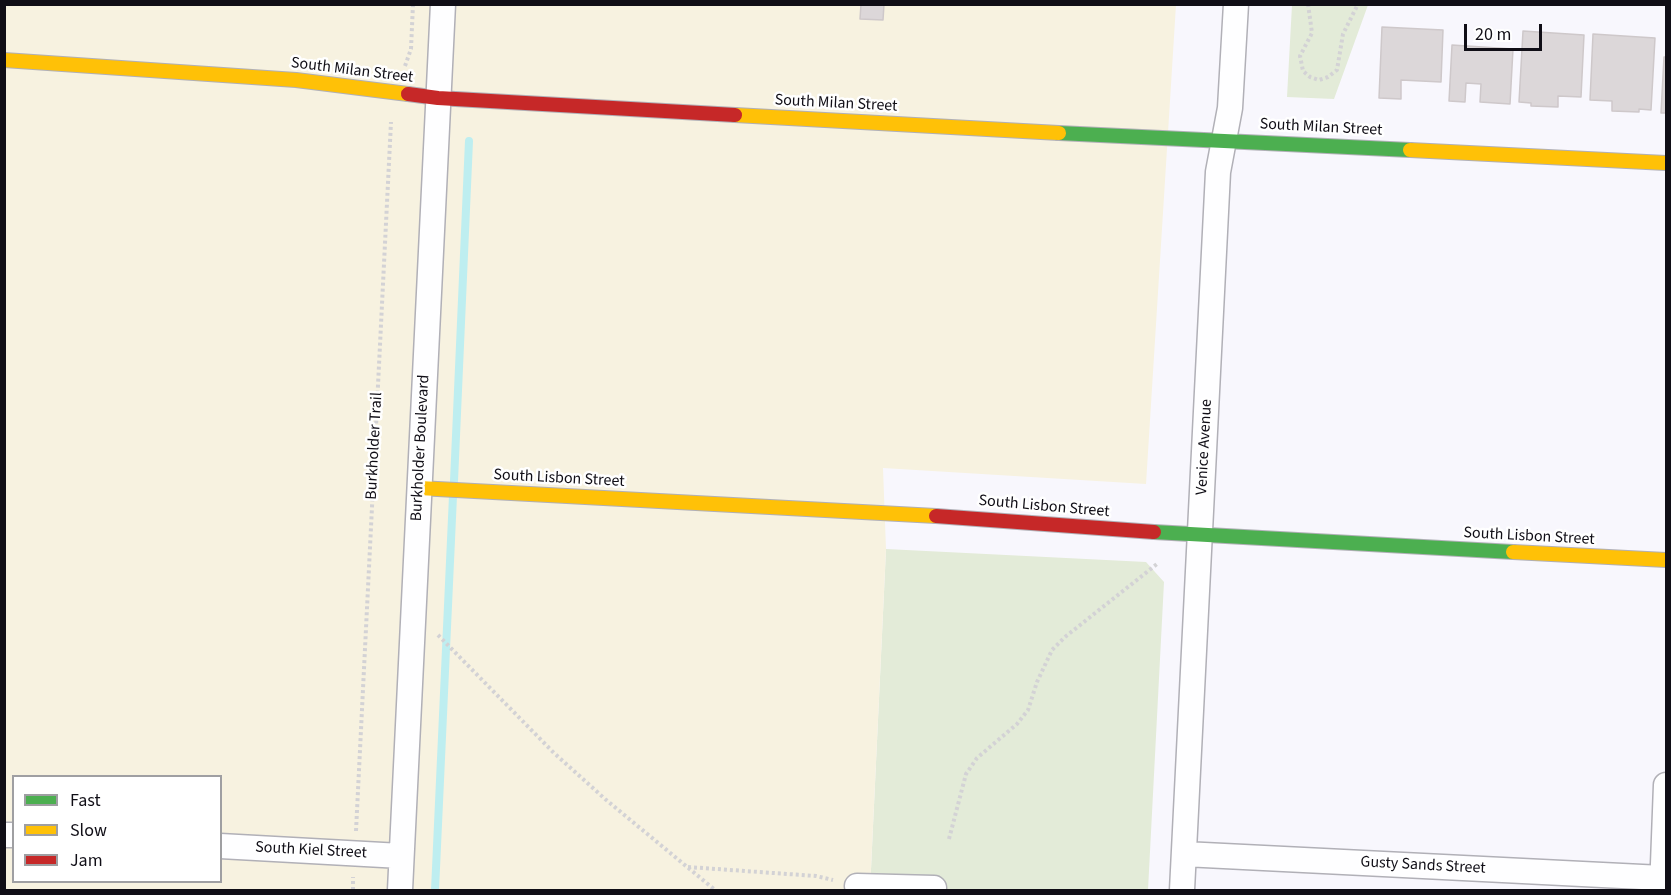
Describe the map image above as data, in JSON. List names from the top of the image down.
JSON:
{
  "streets": {
    "street": [
      "South Milan Street",
      "Venice Avenue",
      "Burkholder Boulevard",
      "South Lisbon Street",
      "South Kiel Street",
      "Gusty Sands Street"
    ],
    "path": ["Burkholder Trail"]
  },
  "crossings": [
    ["South Milan Street", "Burkholder Trail"],
    ["South Milan Street", "Venice Avenue"],
    ["South Milan Street", "Burkholder Boulevard"],
    ["Burkholder Trail", "South Kiel Street"],
    ["Venice Avenue", "South Lisbon Street"],
    ["Venice Avenue", "Gusty Sands Street"],
    ["Burkholder Boulevard", "South Lisbon Street"],
    ["Burkholder Boulevard", "South Kiel Street"]
  ],
  "legend": ["Fast", "Slow", "Jam"],
  "scale_bar": "20 m"
}
